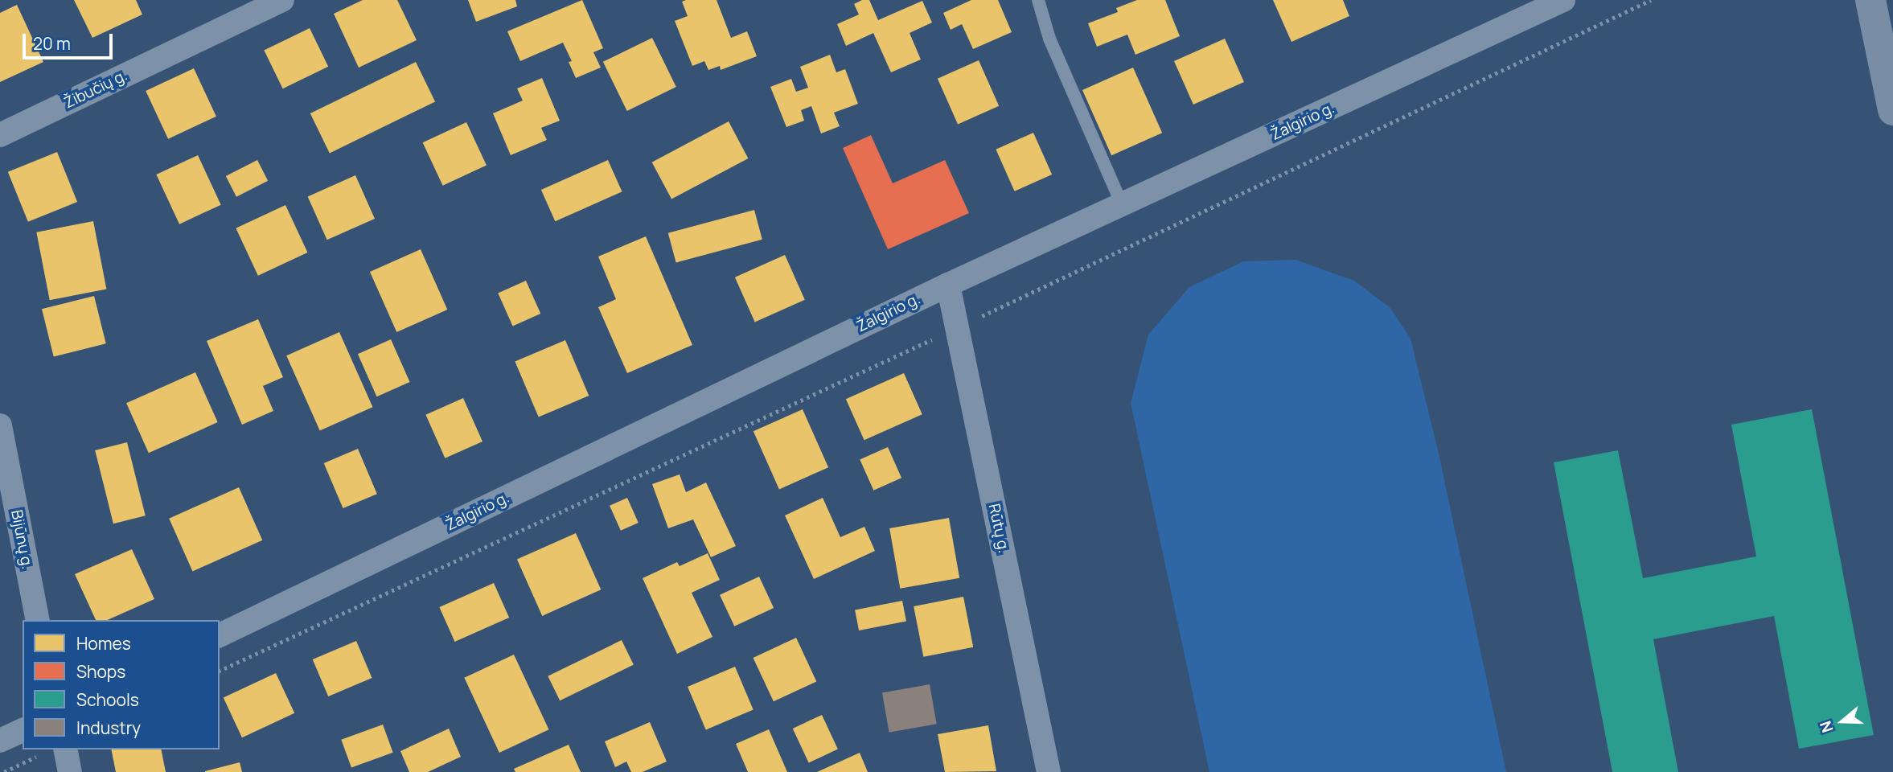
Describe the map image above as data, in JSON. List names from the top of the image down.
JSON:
{
  "streets": {
    "street": [
      "Žibučių g.",
      "Žalgirio g.",
      "Rūtų g.",
      "Bijūnų g."
    ]
  },
  "crossings": [
    ["Žalgirio g.", "Rūtų g."]
  ],
  "legend": [
    "Homes",
    "Shops",
    "Schools",
    "Industry"
  ],
  "scale_bar": "20 m",
  "north": "left"
}
